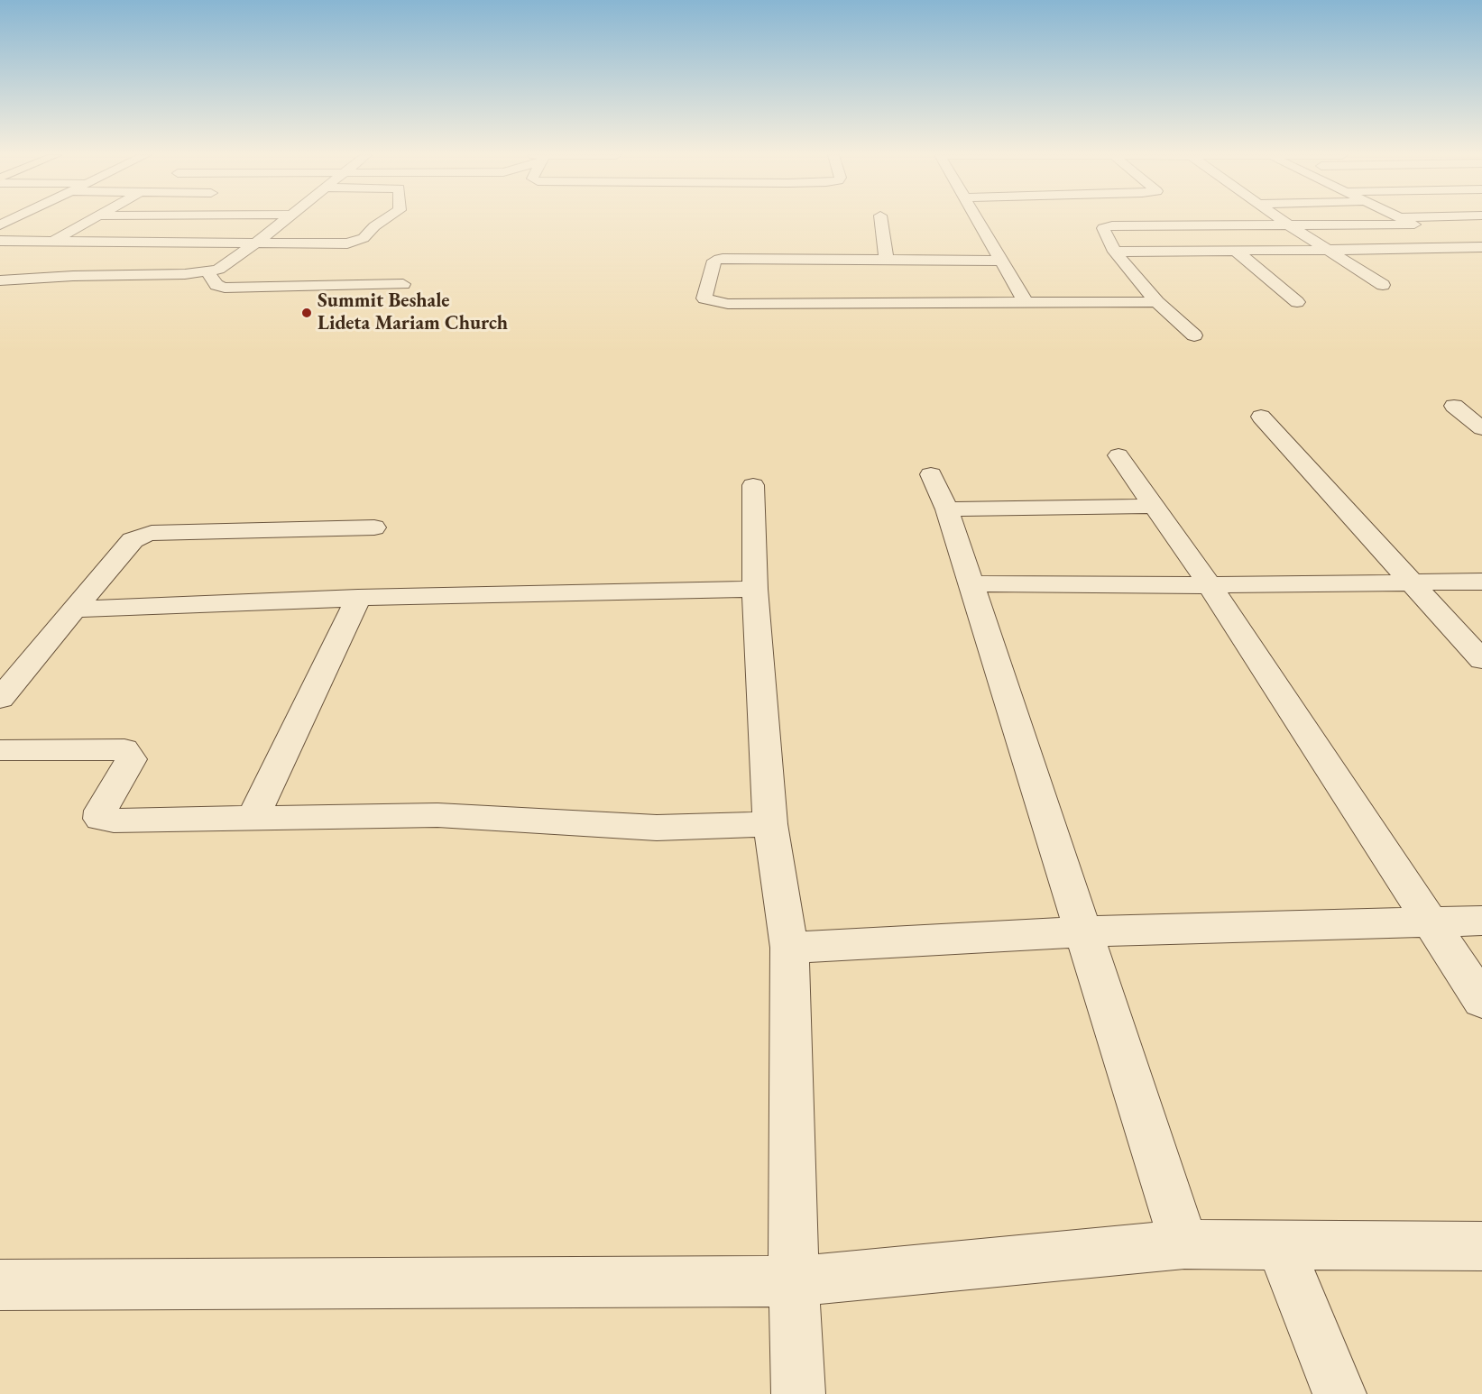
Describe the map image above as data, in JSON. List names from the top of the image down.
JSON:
{
  "places": ["Summit Beshale Lideta Mariam Church"]
}
